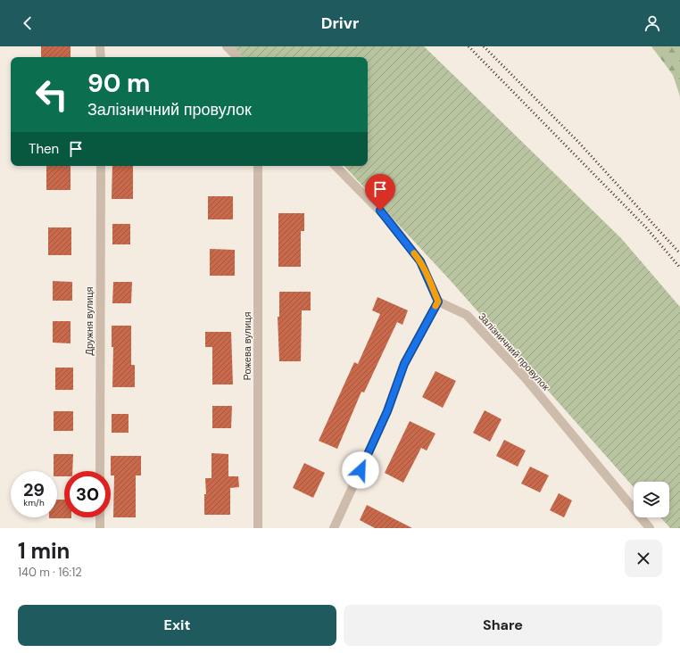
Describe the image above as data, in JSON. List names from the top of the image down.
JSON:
{
  "streets": {
    "street": ["Дружня вулиця", "Рожева вулиця", "Залізничний провулок"]
  },
  "page": {
    "header": "Drivr",
    "turn": ["90 m", "Залізничний провулок"],
    "then": "Then",
    "speed": "29 km/h",
    "limit": "30",
    "heading": ["1 min", "140 m · 16:12"],
    "buttons": ["Exit", "Share"]
  }
}
